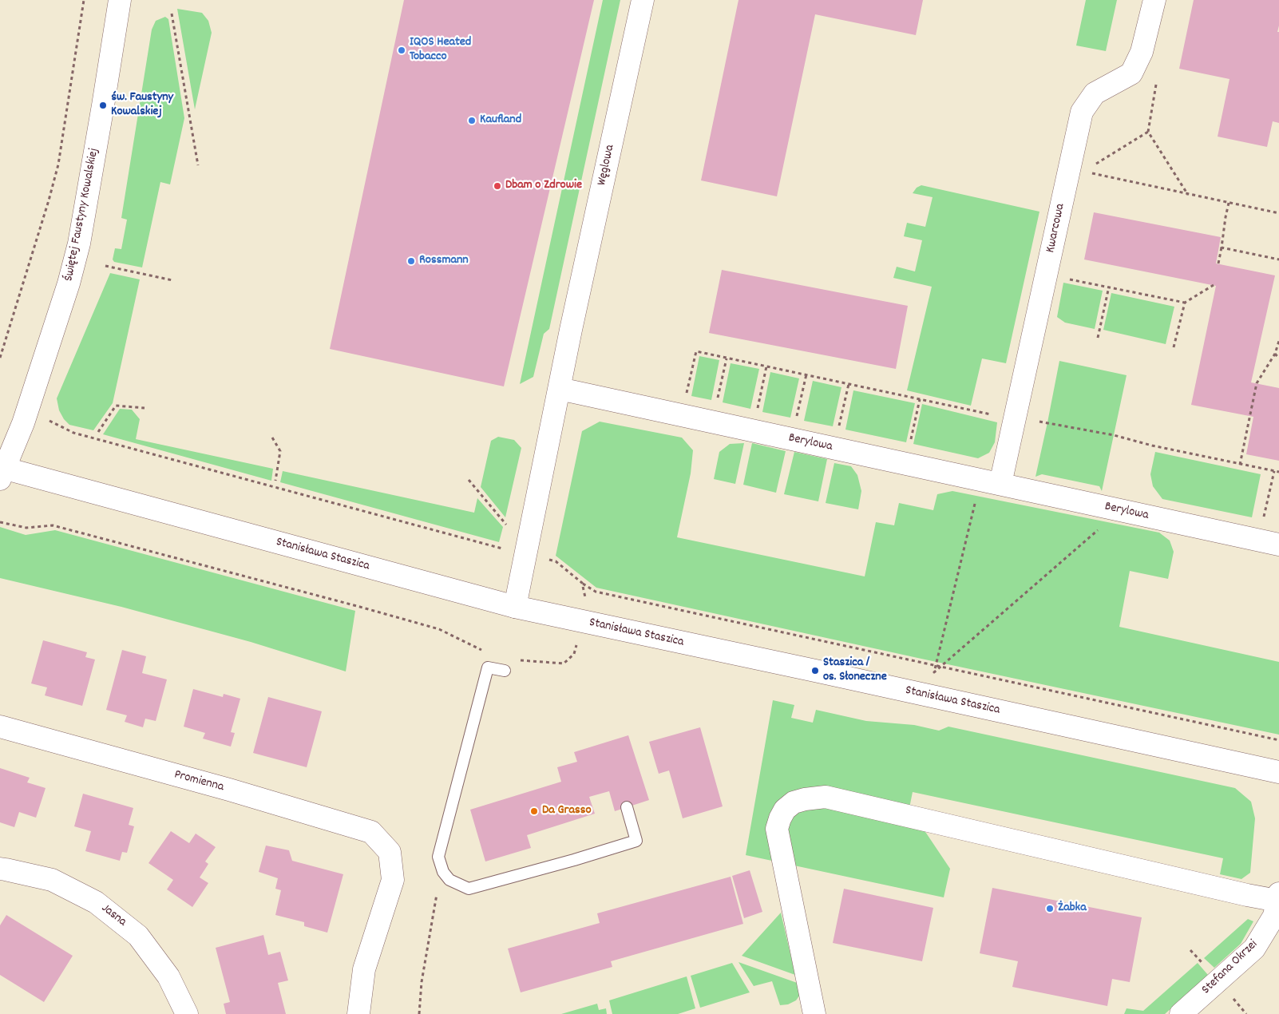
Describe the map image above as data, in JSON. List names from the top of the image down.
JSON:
{
  "streets": {
    "street": [
      "Węglowa",
      "Świętej Faustyny Kowalskiej",
      "Kwarcowa",
      "Berylowa",
      "Stanisława Staszica",
      "Promienna",
      "Jasna",
      "Stefana Okrzei"
    ]
  },
  "crossings": [
    ["Węglowa", "Berylowa"],
    ["Świętej Faustyny Kowalskiej", "Stanisława Staszica"],
    ["Kwarcowa", "Berylowa"]
  ],
  "places": [
    "IQOS Heated Tobacco",
    "św. Faustyny Kowalskiej",
    "Kaufland",
    "Dbam o Zdrowie",
    "Rossmann",
    "Staszica / os. Słoneczne",
    "Da Grasso",
    "Żabka"
  ]
}
